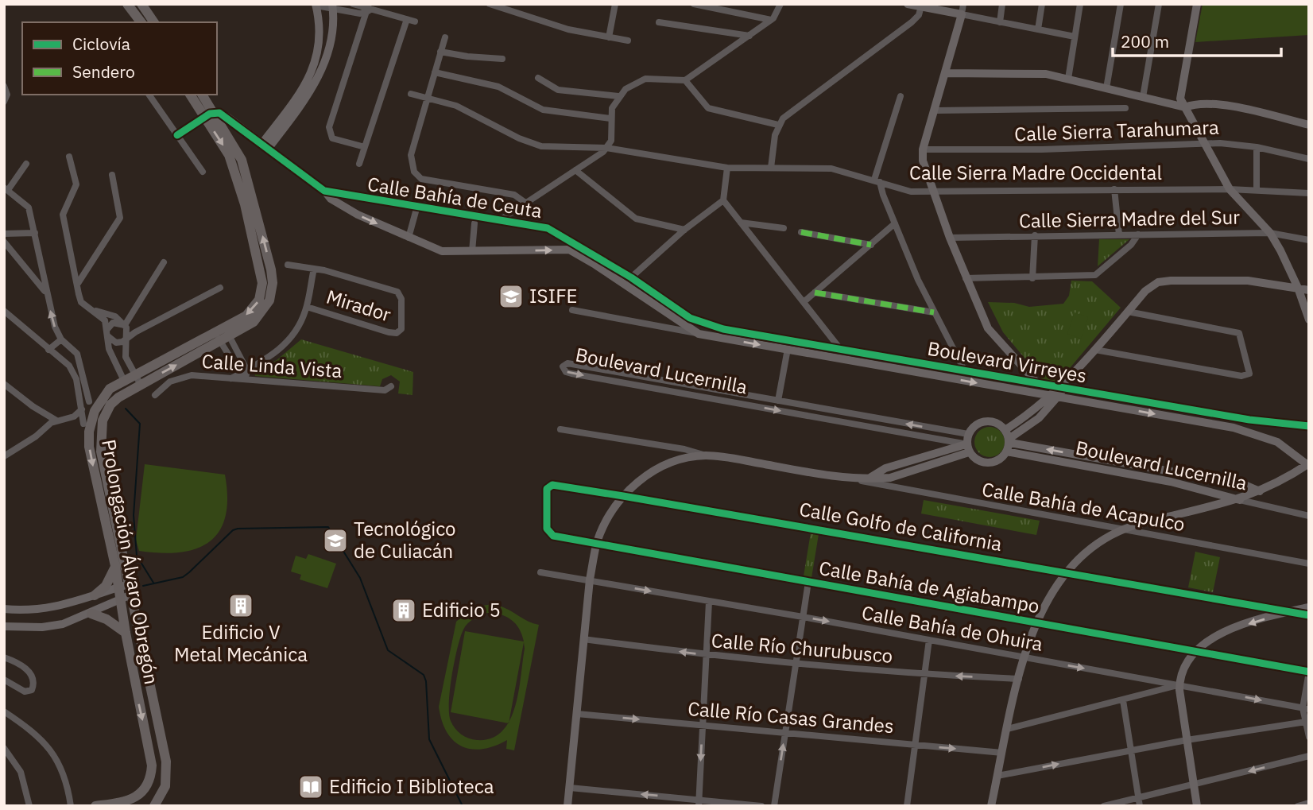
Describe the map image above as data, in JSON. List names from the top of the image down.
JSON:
{
  "streets": {
    "main road": ["Prolongación Álvaro Obregón"],
    "street": [
      "Calle Sierra Tarahumara",
      "Calle Sierra Madre Occidental",
      "Calle Bahía de Ceuta",
      "Calle Sierra Madre del Sur",
      "Mirador",
      "Boulevard Virreyes",
      "Calle Linda Vista",
      "Boulevard Lucernilla",
      "Calle Bahía de Acapulco",
      "Calle Golfo de California",
      "Calle Bahía de Agiabampo",
      "Calle Bahía de Ohuira",
      "Calle Río Churubusco",
      "Calle Río Casas Grandes"
    ]
  },
  "crossings": [
    ["Calle Bahía de Ceuta", "Boulevard Virreyes"],
    ["Calle Bahía de Ceuta", "Prolongación Álvaro Obregón"],
    ["Calle Golfo de California", "Calle Bahía de Agiabampo"]
  ],
  "one_way": ["Calle Río Churubusco", "Calle Río Casas Grandes"],
  "places": {
    "school or university": ["ISIFE", "Tecnológico de Culiacán"],
    "building": ["Edificio V Metal Mecánica", "Edificio 5"],
    "library": ["Edificio I Biblioteca"]
  },
  "legend": ["Ciclovía", "Sendero"],
  "scale_bar": "200 m"
}
